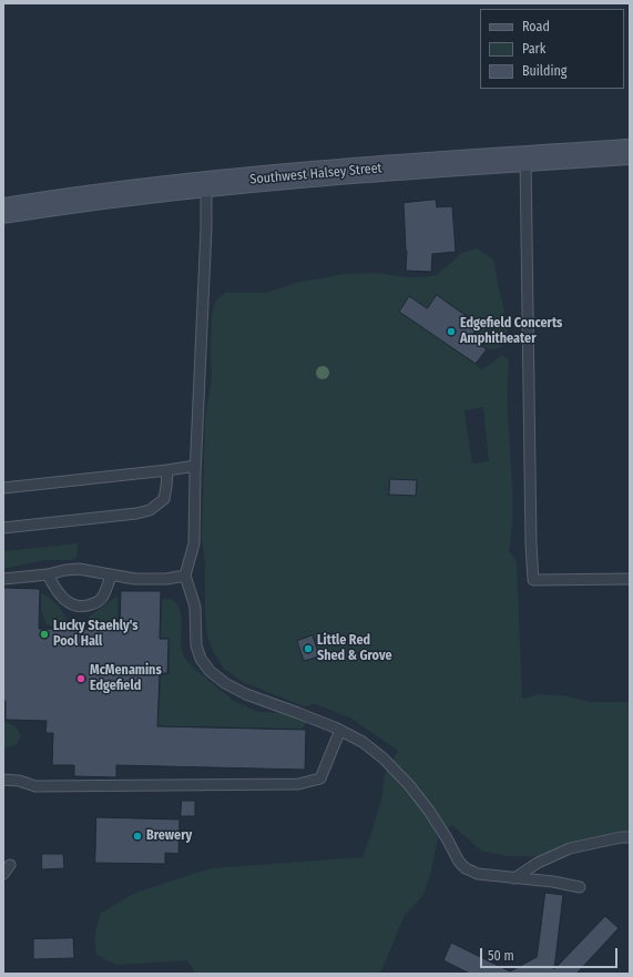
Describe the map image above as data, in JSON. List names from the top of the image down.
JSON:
{
  "streets": {
    "street": ["Southwest Halsey Street"]
  },
  "places": [
    "Edgefield Concerts Amphitheater",
    "Lucky Staehly's Pool Hall",
    "Little Red Shed & Grove",
    "McMenamins Edgefield",
    "Brewery"
  ],
  "legend": ["Road", "Park", "Building"],
  "scale_bar": "50 m"
}
